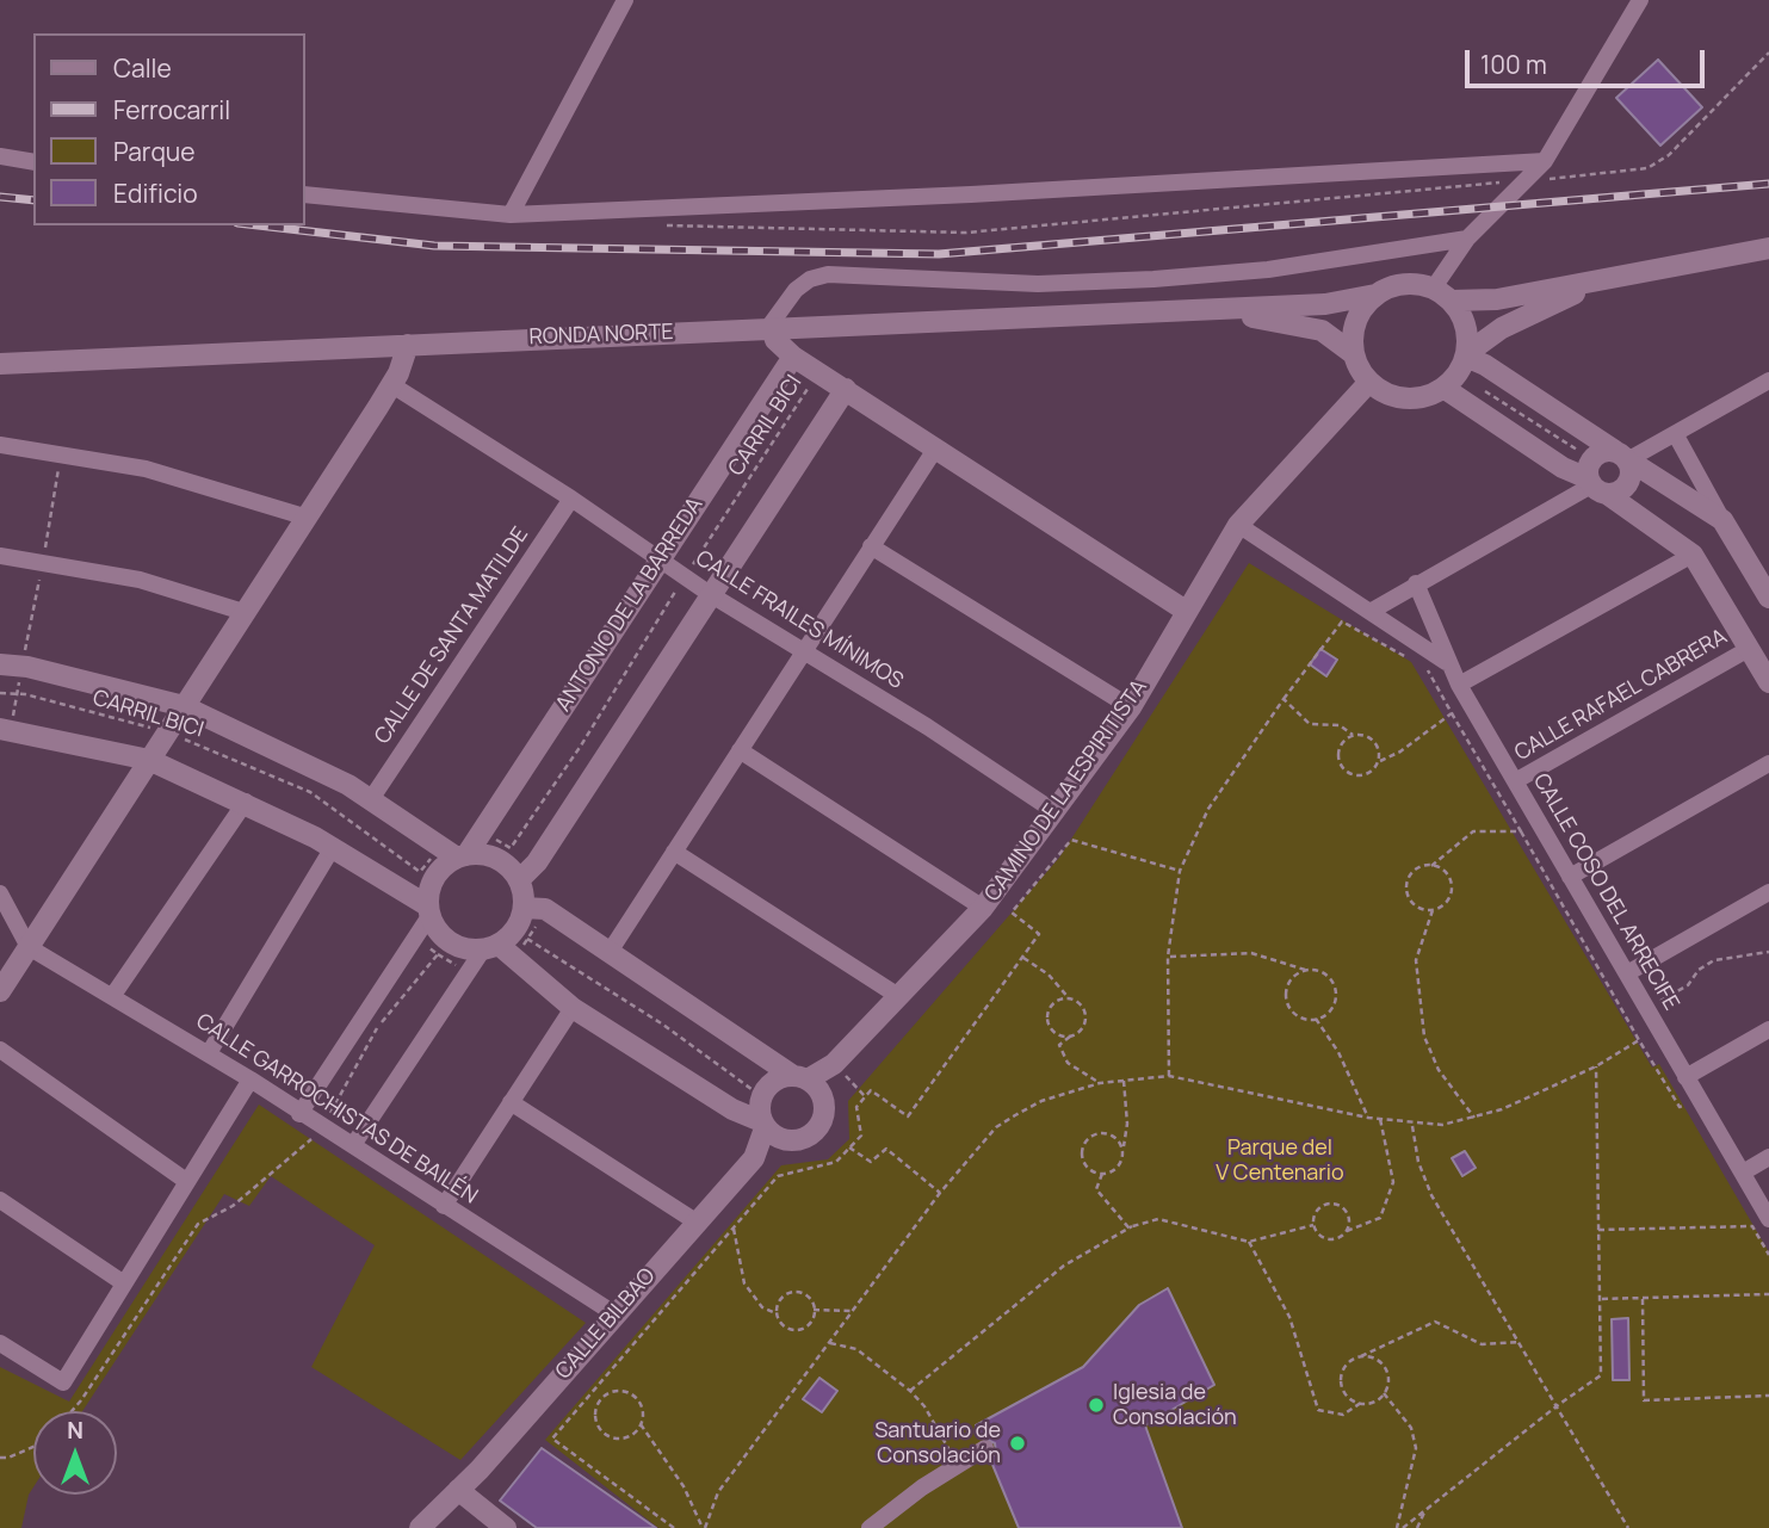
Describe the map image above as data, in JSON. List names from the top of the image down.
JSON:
{
  "streets": {
    "street": [
      "RONDA NORTE",
      "ANTONIO DE LA BARREDA",
      "CALLE FRAILES MÍNIMOS",
      "CALLE DE SANTA MATILDE",
      "CALLE RAFAEL CABRERA",
      "CAMINO DE LA ESPIRITISTA",
      "CALLE COSO DEL ARRECIFE",
      "CALLE GARROCHISTAS DE BAILÉN",
      "CALLE BILBAO"
    ],
    "path": ["CARRIL BICI"]
  },
  "crossings": [
    ["RONDA NORTE", "CAMINO DE LA ESPIRITISTA"],
    ["CARRIL BICI", "ANTONIO DE LA BARREDA"],
    ["CARRIL BICI", "CALLE FRAILES MÍNIMOS"],
    ["ANTONIO DE LA BARREDA", "CALLE FRAILES MÍNIMOS"],
    ["CALLE FRAILES MÍNIMOS", "CALLE DE SANTA MATILDE"],
    ["CALLE FRAILES MÍNIMOS", "CAMINO DE LA ESPIRITISTA"],
    ["CALLE RAFAEL CABRERA", "CALLE COSO DEL ARRECIFE"],
    ["CAMINO DE LA ESPIRITISTA", "CALLE BILBAO"],
    ["CALLE GARROCHISTAS DE BAILÉN", "CALLE BILBAO"]
  ],
  "parks": ["Parque del V Centenario"],
  "places": ["Iglesia de Consolación", "Santuario de Consolación"],
  "legend": [
    "Calle",
    "Ferrocarril",
    "Parque",
    "Edificio"
  ],
  "scale_bar": "100 m",
  "north": "top"
}
